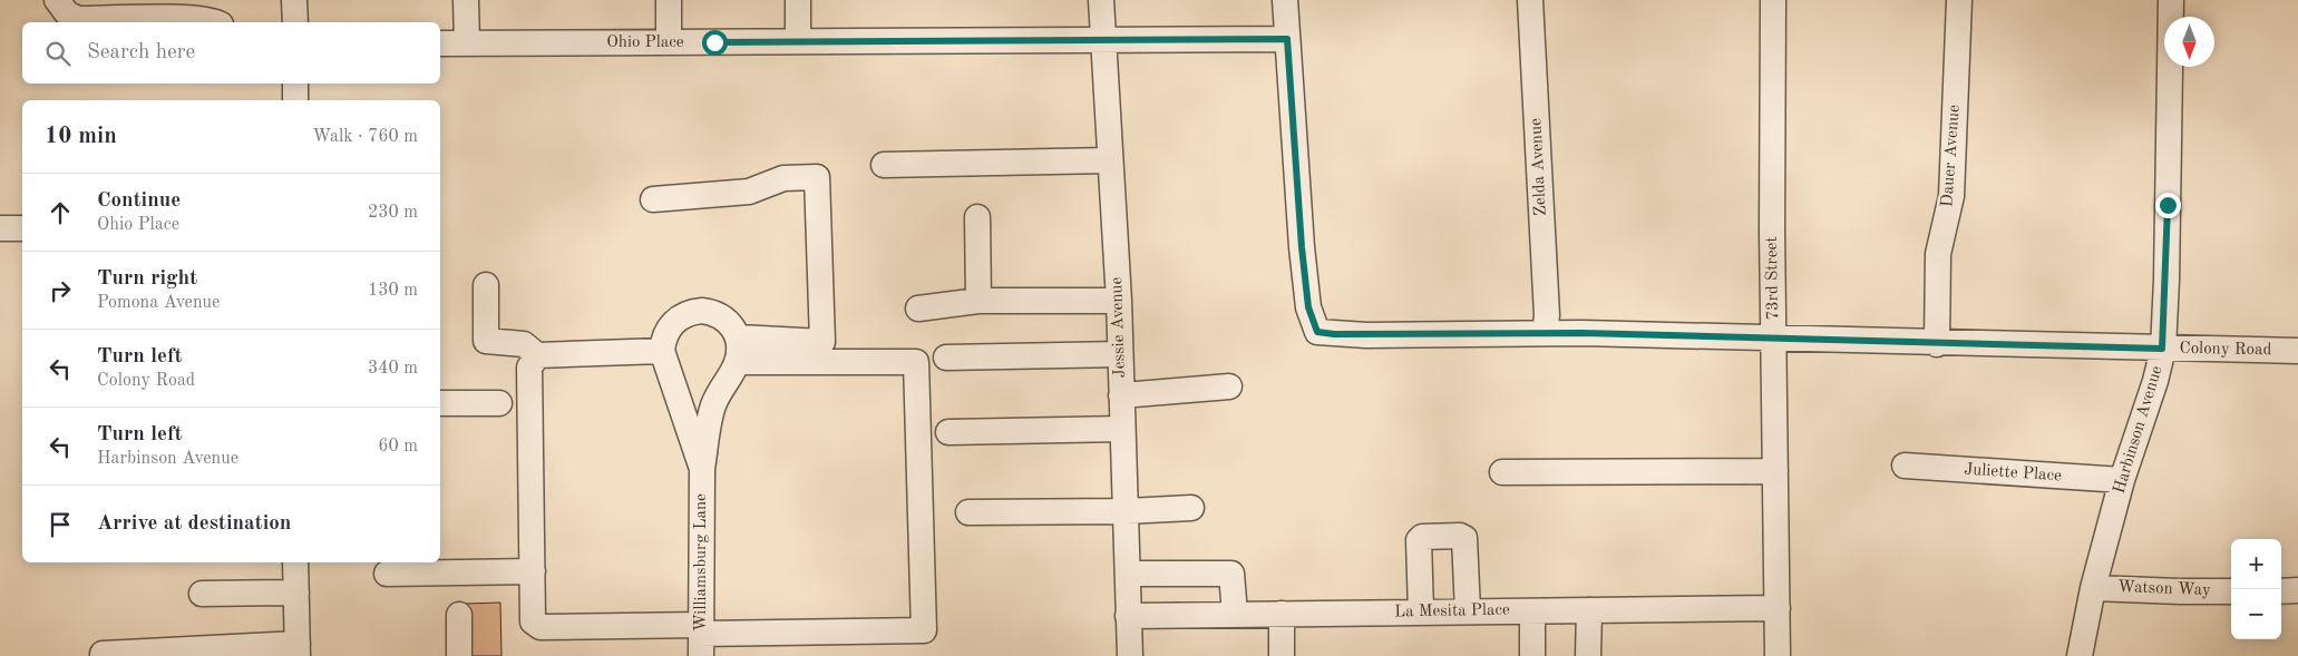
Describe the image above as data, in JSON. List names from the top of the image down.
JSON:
{
  "streets": {
    "street": [
      "Ohio Place",
      "Dauer Avenue",
      "Zelda Avenue",
      "73rd Street",
      "Jessie Avenue",
      "Colony Road",
      "Harbinson Avenue",
      "Juliette Place",
      "Williamsburg Lane",
      "Watson Way",
      "La Mesita Place"
    ]
  },
  "crossings": [
    ["Ohio Place", "Jessie Avenue"],
    ["Ohio Place", "Colony Road"],
    ["Dauer Avenue", "Colony Road"],
    ["Zelda Avenue", "Colony Road"],
    ["73rd Street", "Colony Road"],
    ["73rd Street", "La Mesita Place"],
    ["Jessie Avenue", "La Mesita Place"],
    ["Colony Road", "Harbinson Avenue"],
    ["Harbinson Avenue", "Juliette Place"],
    ["Harbinson Avenue", "Watson Way"]
  ],
  "north": "bottom",
  "page": {
    "search": "Search here",
    "heading": ["10 min", "Walk · 760 m"],
    "list": [
      ["Continue", "Ohio Place", "230 m"],
      ["Turn right", "Pomona Avenue", "130 m"],
      ["Turn left", "Colony Road", "340 m"],
      ["Turn left", "Harbinson Avenue", "60 m"],
      "Arrive at destination"
    ],
    "map_buttons": ["+", "−"]
  }
}
